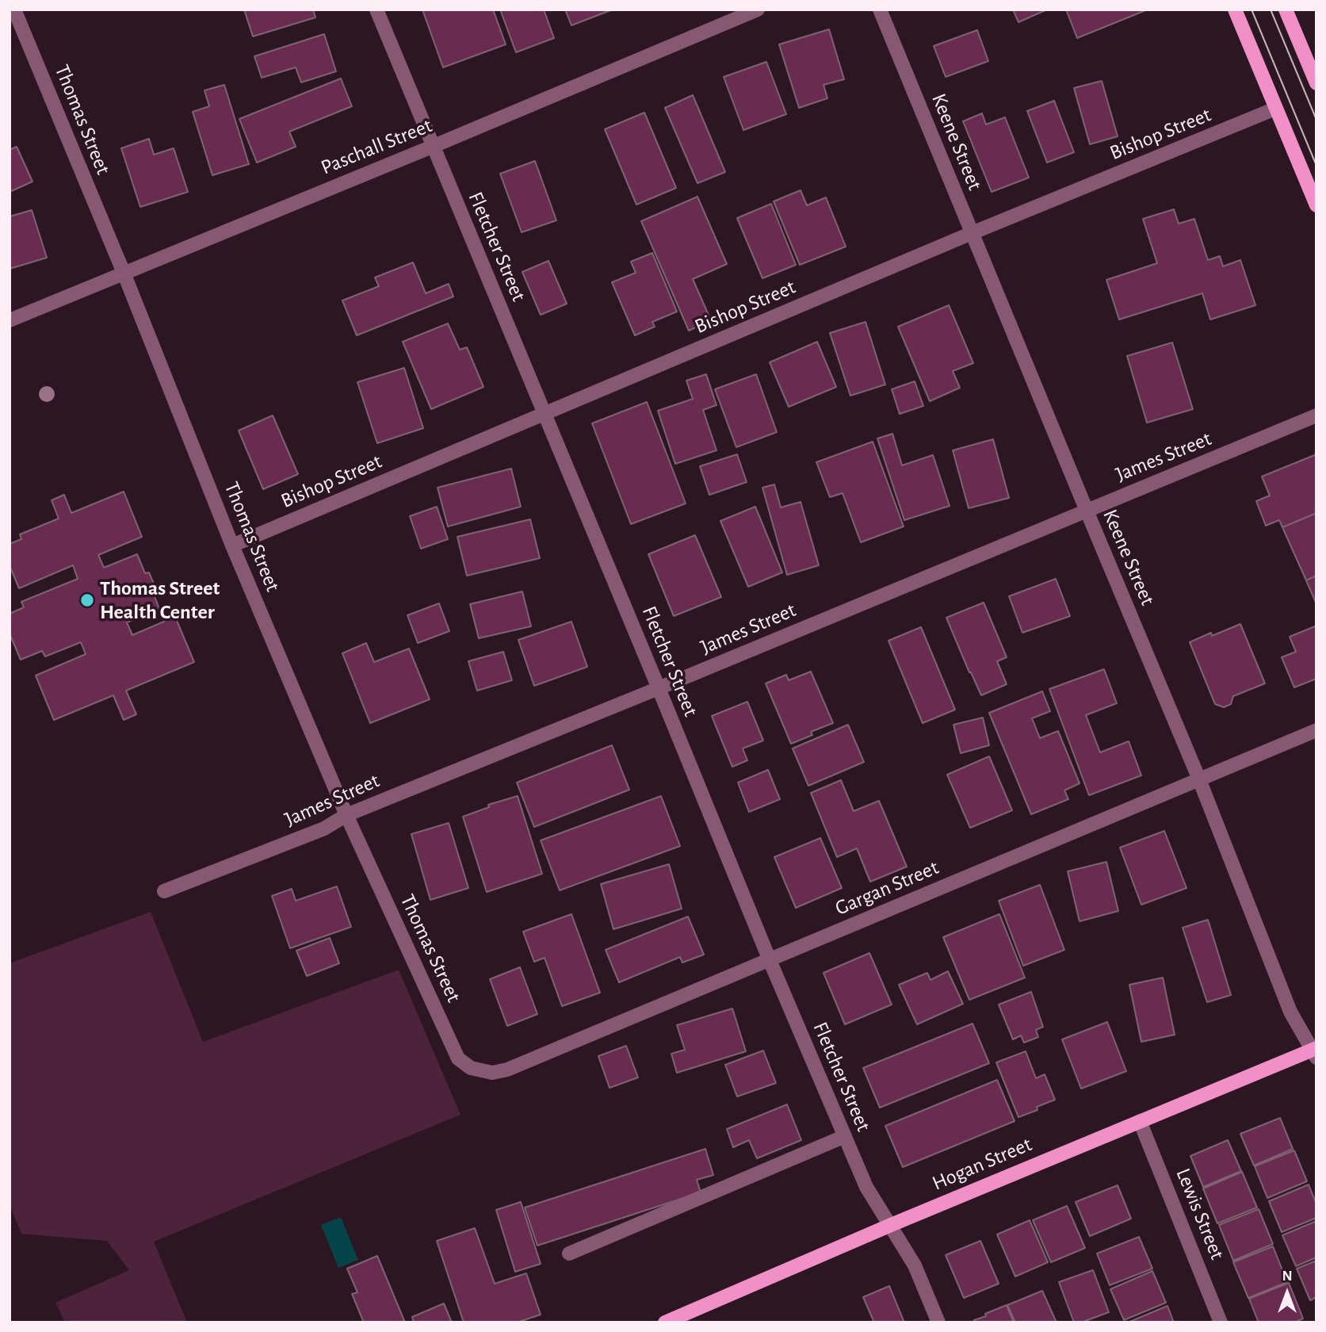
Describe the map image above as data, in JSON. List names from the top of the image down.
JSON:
{
  "streets": {
    "main road": ["Hogan Street"],
    "street": [
      "Thomas Street",
      "Bishop Street",
      "Keene Street",
      "Paschall Street",
      "Fletcher Street",
      "James Street",
      "Gargan Street",
      "Lewis Street"
    ]
  },
  "crossings": [
    ["Thomas Street", "Bishop Street"],
    ["Thomas Street", "Paschall Street"],
    ["Thomas Street", "James Street"],
    ["Thomas Street", "Gargan Street"],
    ["Bishop Street", "Keene Street"],
    ["Bishop Street", "Fletcher Street"],
    ["Keene Street", "James Street"],
    ["Keene Street", "Gargan Street"],
    ["Keene Street", "Hogan Street"],
    ["Paschall Street", "Fletcher Street"],
    ["Fletcher Street", "James Street"],
    ["Fletcher Street", "Gargan Street"],
    ["Fletcher Street", "Hogan Street"],
    ["Hogan Street", "Lewis Street"]
  ],
  "places": ["Thomas Street Health Center"],
  "north": "top"
}
